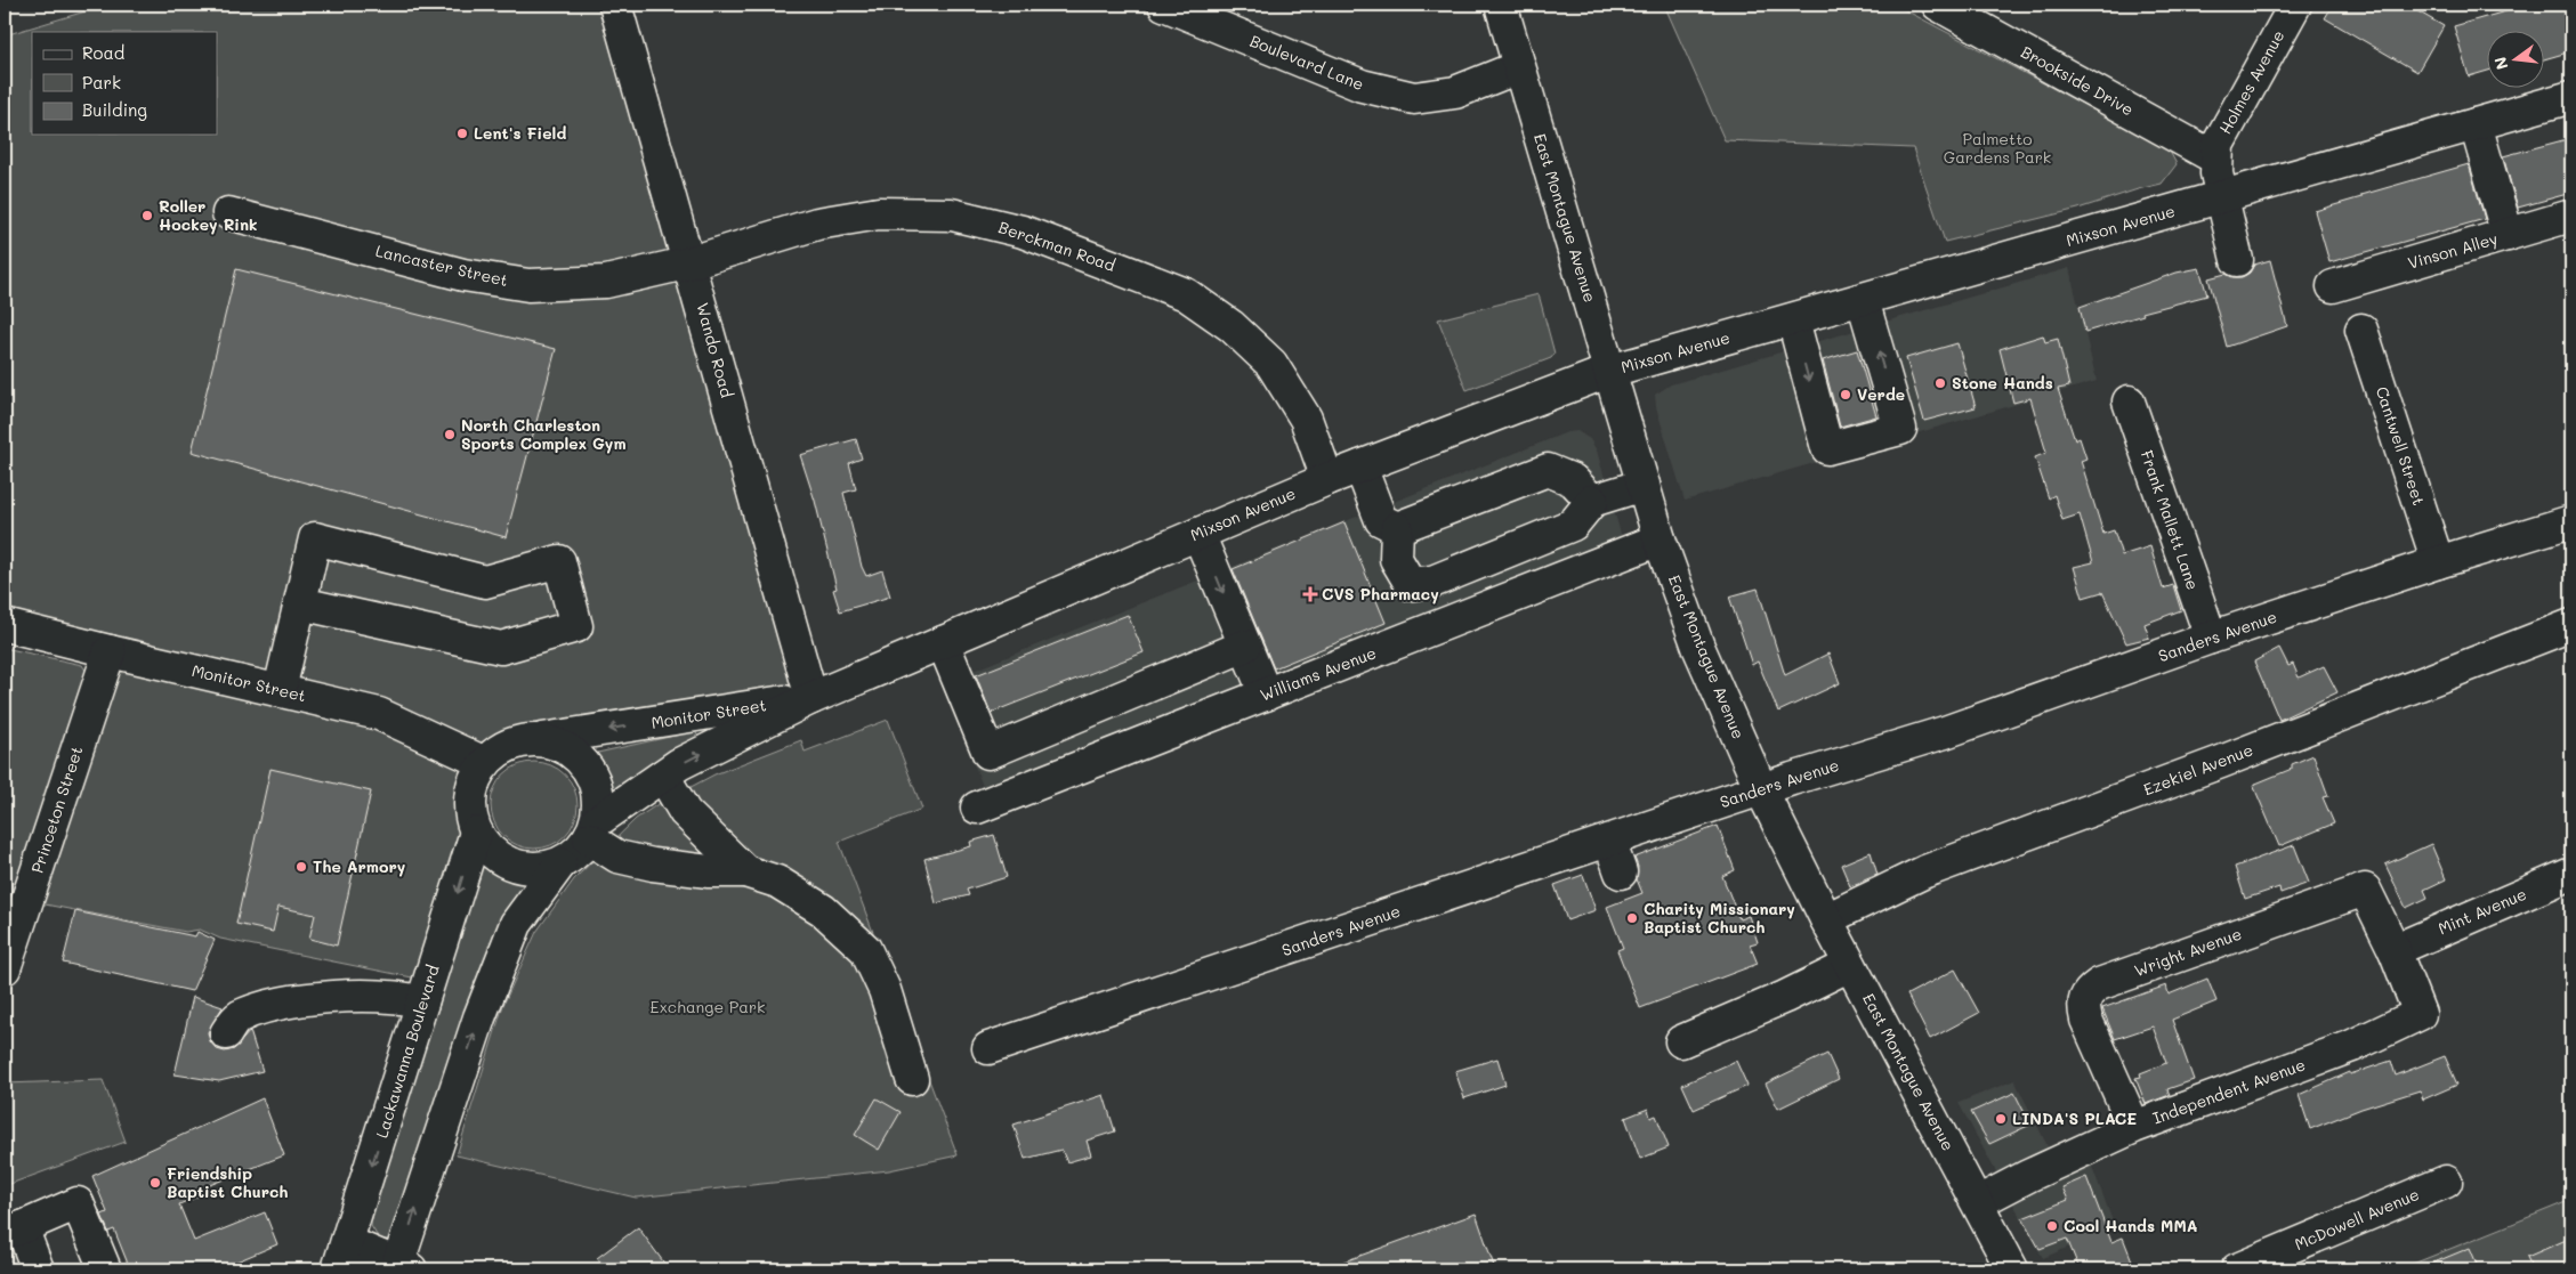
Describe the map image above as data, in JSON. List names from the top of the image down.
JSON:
{
  "streets": {
    "street": [
      "Boulevard Lane",
      "Brookside Drive",
      "Holmes Avenue",
      "East Montague Avenue",
      "Mixson Avenue",
      "Berckman Road",
      "Vinson Alley",
      "Lancaster Street",
      "Wando Road",
      "Cantwell Street",
      "Frank Mallett Lane",
      "Sanders Avenue",
      "Williams Avenue",
      "Monitor Street",
      "Ezekiel Avenue",
      "Princeton Street",
      "Mint Avenue",
      "Wright Avenue",
      "Lackawanna Boulevard",
      "Independent Avenue",
      "McDowell Avenue"
    ]
  },
  "crossings": [
    ["Boulevard Lane", "East Montague Avenue"],
    ["Brookside Drive", "Holmes Avenue"],
    ["Holmes Avenue", "Mixson Avenue"],
    ["East Montague Avenue", "Mixson Avenue"],
    ["East Montague Avenue", "Sanders Avenue"],
    ["East Montague Avenue", "Williams Avenue"],
    ["East Montague Avenue", "Ezekiel Avenue"],
    ["East Montague Avenue", "Independent Avenue"],
    ["Mixson Avenue", "Berckman Road"],
    ["Mixson Avenue", "Wando Road"],
    ["Mixson Avenue", "Monitor Street"],
    ["Berckman Road", "Lancaster Street"],
    ["Berckman Road", "Wando Road"],
    ["Lancaster Street", "Wando Road"],
    ["Wando Road", "Monitor Street"],
    ["Cantwell Street", "Sanders Avenue"],
    ["Frank Mallett Lane", "Sanders Avenue"],
    ["Monitor Street", "Princeton Street"],
    ["Monitor Street", "Lackawanna Boulevard"],
    ["Mint Avenue", "Wright Avenue"],
    ["Mint Avenue", "Independent Avenue"],
    ["Wright Avenue", "Independent Avenue"]
  ],
  "parks": ["Palmetto Gardens Park", "Exchange Park"],
  "places": {
    "other": [
      "Lent's Field",
      "Roller Hockey Rink",
      "Stone Hands",
      "Verde",
      "North Charleston Sports Complex Gym",
      "The Armory",
      "Charity Missionary Baptist Church",
      "LINDA'S PLACE",
      "Friendship Baptist Church",
      "Cool Hands MMA"
    ],
    "health": ["CVS Pharmacy"]
  },
  "legend": ["Road", "Park", "Building"],
  "north": "left"
}
